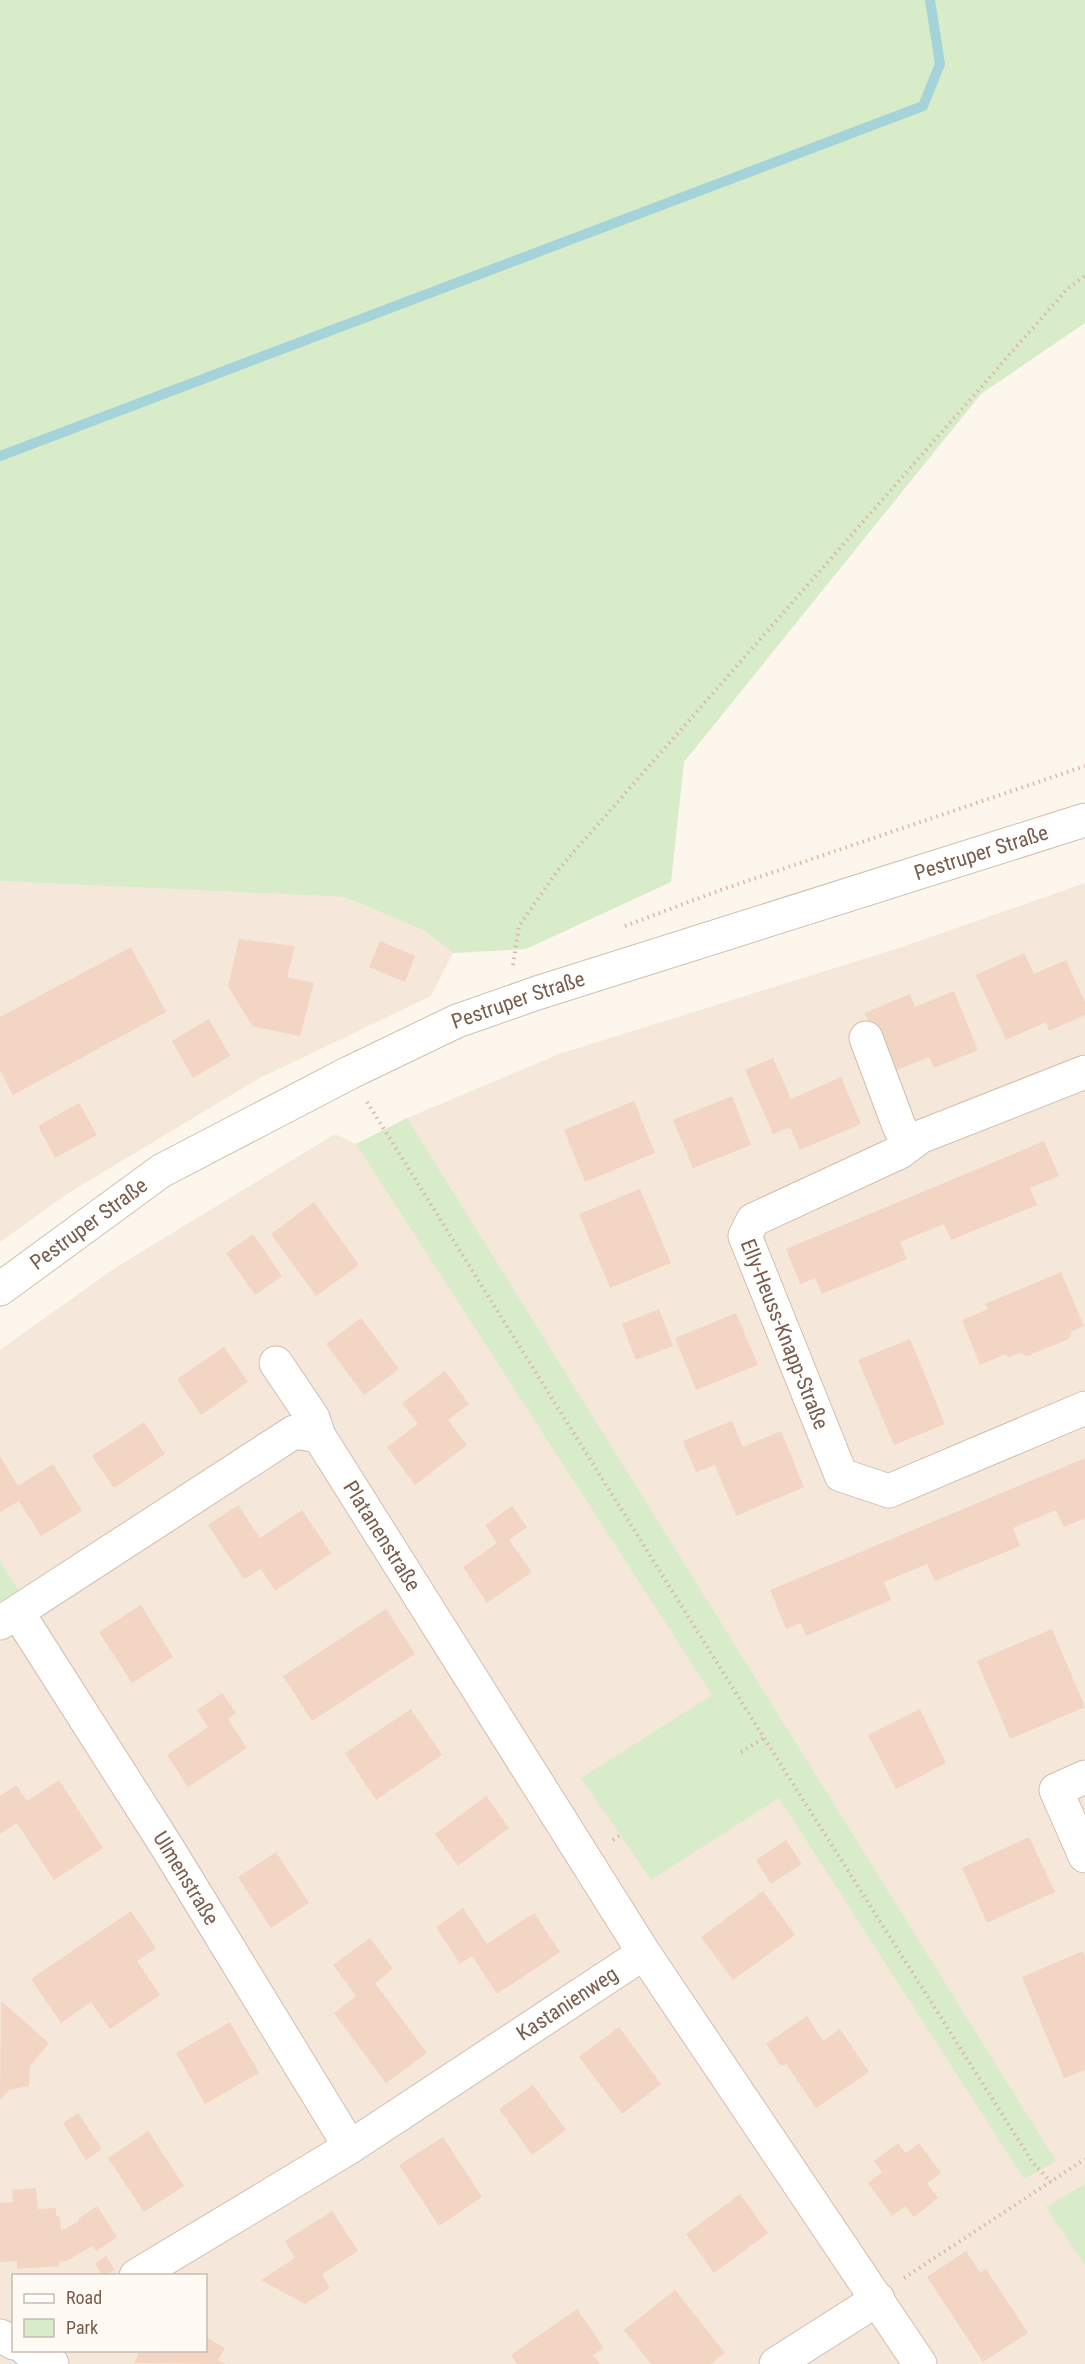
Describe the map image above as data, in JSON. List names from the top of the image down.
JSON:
{
  "streets": {
    "street": [
      "Pestruper Straße",
      "Elly-Heuss-Knapp-Straße",
      "Platanenstraße",
      "Ulmenstraße",
      "Kastanienweg"
    ]
  },
  "crossings": [
    ["Platanenstraße", "Kastanienweg"],
    ["Ulmenstraße", "Kastanienweg"]
  ],
  "legend": ["Road", "Park"]
}
